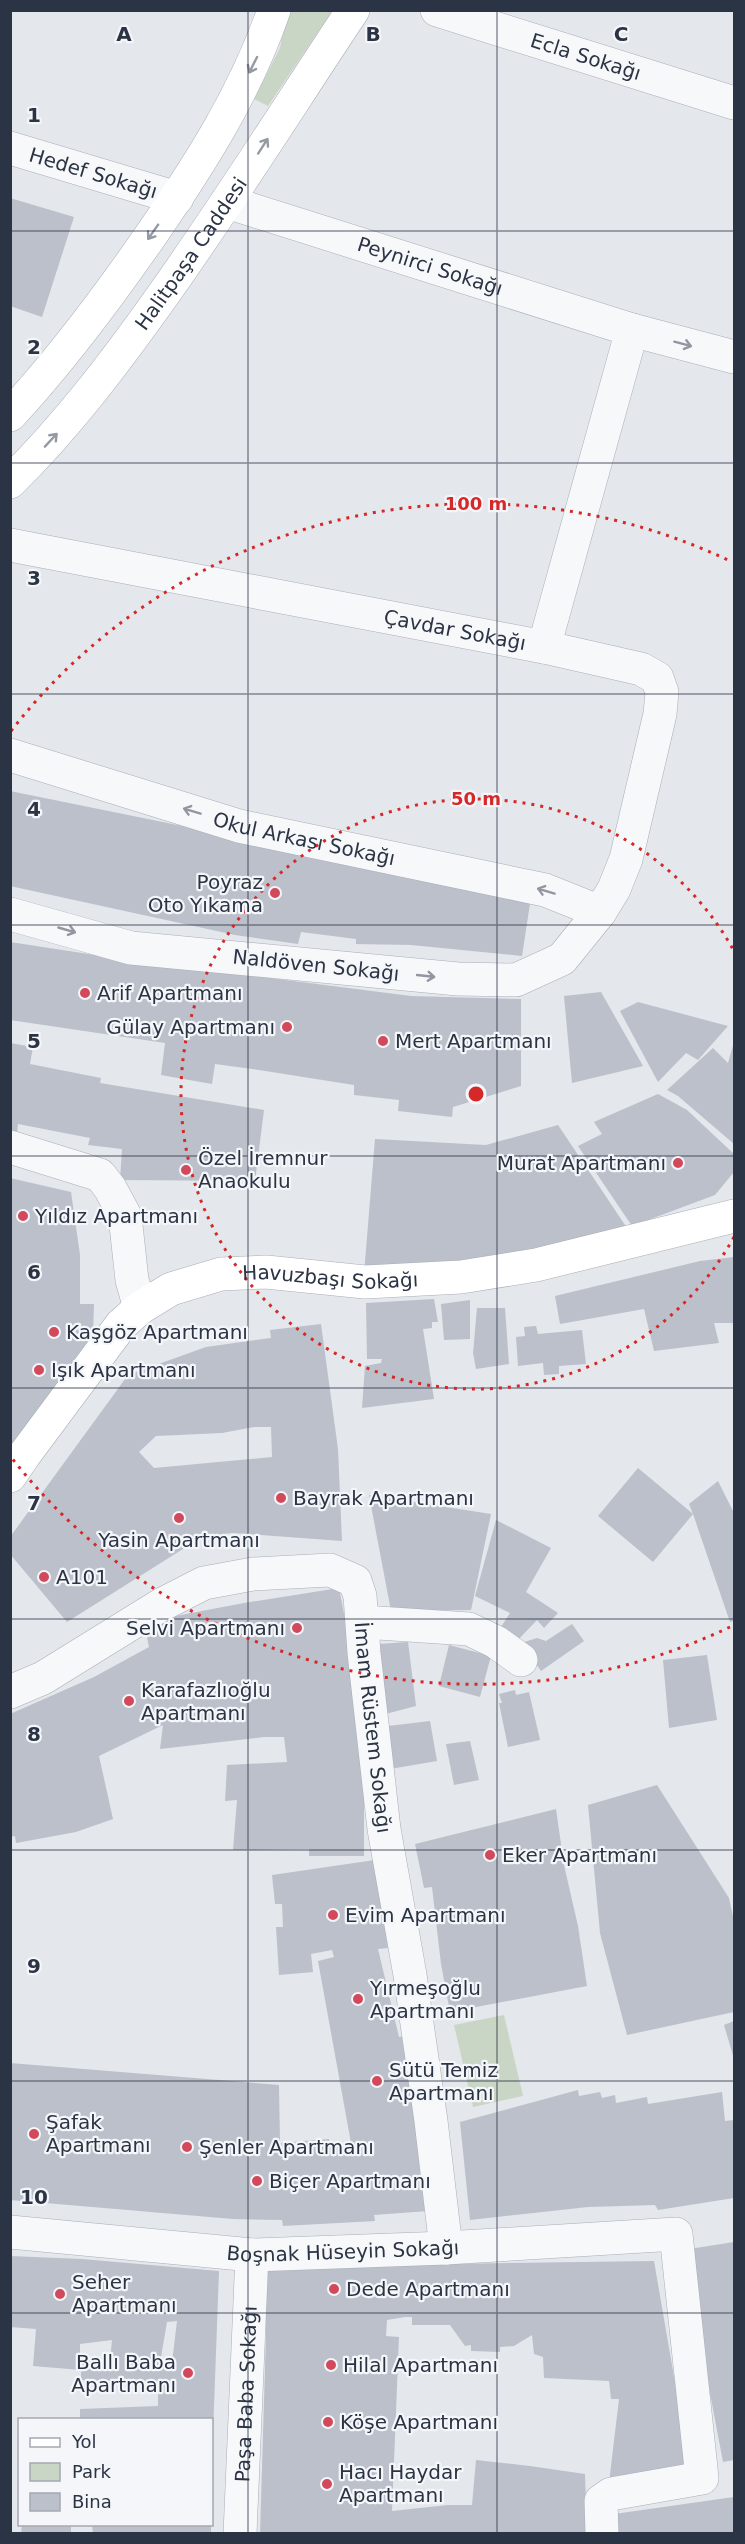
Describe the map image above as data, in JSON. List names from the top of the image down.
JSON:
{
  "streets": {
    "main road": ["Halitpaşa Caddesi", "Havuzbaşı Sokağı"],
    "street": [
      "Ecla Sokağı",
      "Hedef Sokağı",
      "Peynirci Sokağı",
      "Çavdar Sokağı",
      "Okul Arkası Sokağı",
      "Naldöven Sokağı",
      "İmam Rüstem Sokağı",
      "Boşnak Hüseyin Sokağı",
      "Paşa Baba Sokağı"
    ]
  },
  "crossings": [
    ["Halitpaşa Caddesi", "Peynirci Sokağı"],
    ["Çavdar Sokağı", "Okul Arkası Sokağı"],
    ["Çavdar Sokağı", "Naldöven Sokağı"],
    ["Okul Arkası Sokağı", "Naldöven Sokağı"],
    ["İmam Rüstem Sokağı", "Boşnak Hüseyin Sokağı"],
    ["Boşnak Hüseyin Sokağı", "Paşa Baba Sokağı"]
  ],
  "one_way": ["Okul Arkası Sokağı", "Naldöven Sokağı"],
  "places": [
    "Poyraz Oto Yıkama",
    "Arif Apartmanı",
    "Gülay Apartmanı",
    "Mert Apartmanı",
    "Murat Apartmanı",
    "Özel İremnur Anaokulu",
    "Yıldız Apartmanı",
    "Kaşgöz Apartmanı",
    "Işık Apartmanı",
    "Bayrak Apartmanı",
    "Yasin Apartmanı",
    "A101",
    "Selvi Apartmanı",
    "Karafazlıoğlu Apartmanı",
    "Eker Apartmanı",
    "Evim Apartmanı",
    "Yırmeşoğlu Apartmanı",
    "Sütü Temiz Apartmanı",
    "Şafak Apartmanı",
    "Şenler Apartmanı",
    "Biçer Apartmanı",
    "Dede Apartmanı",
    "Seher Apartmanı",
    "Hilal Apartmanı",
    "Ballı Baba Apartmanı",
    "Köşe Apartmanı",
    "Hacı Haydar Apartmanı"
  ],
  "legend": ["Yol", "Park", "Bina"],
  "grid": {
    "columns": ["A", "B", "C"],
    "rows": [
      "1",
      "2",
      "3",
      "4",
      "5",
      "6",
      "7",
      "8",
      "9",
      "10"
    ]
  },
  "rings": ["100 m", "50 m"]
}
